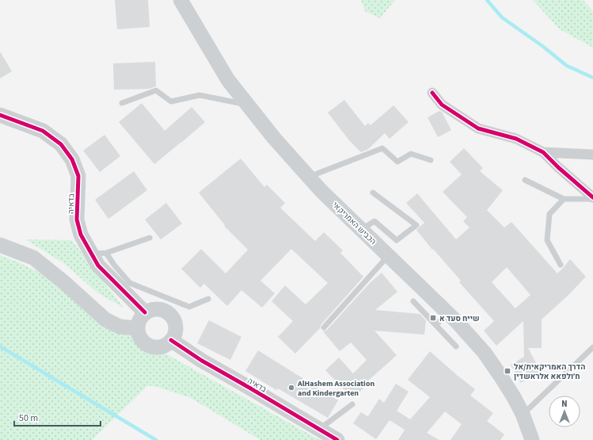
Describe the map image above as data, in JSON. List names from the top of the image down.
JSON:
{
  "streets": {
    "street": ["בדאיה", "הכביש האמריקאי"]
  },
  "places": {
    "transit": ["שייח סעד א", "הדרך האמריקאית/אל ח׳ולפאא אלראשדין"],
    "other": ["AlHashem Association and Kindergarten"]
  },
  "scale_bar": "50 m",
  "north": "top"
}
